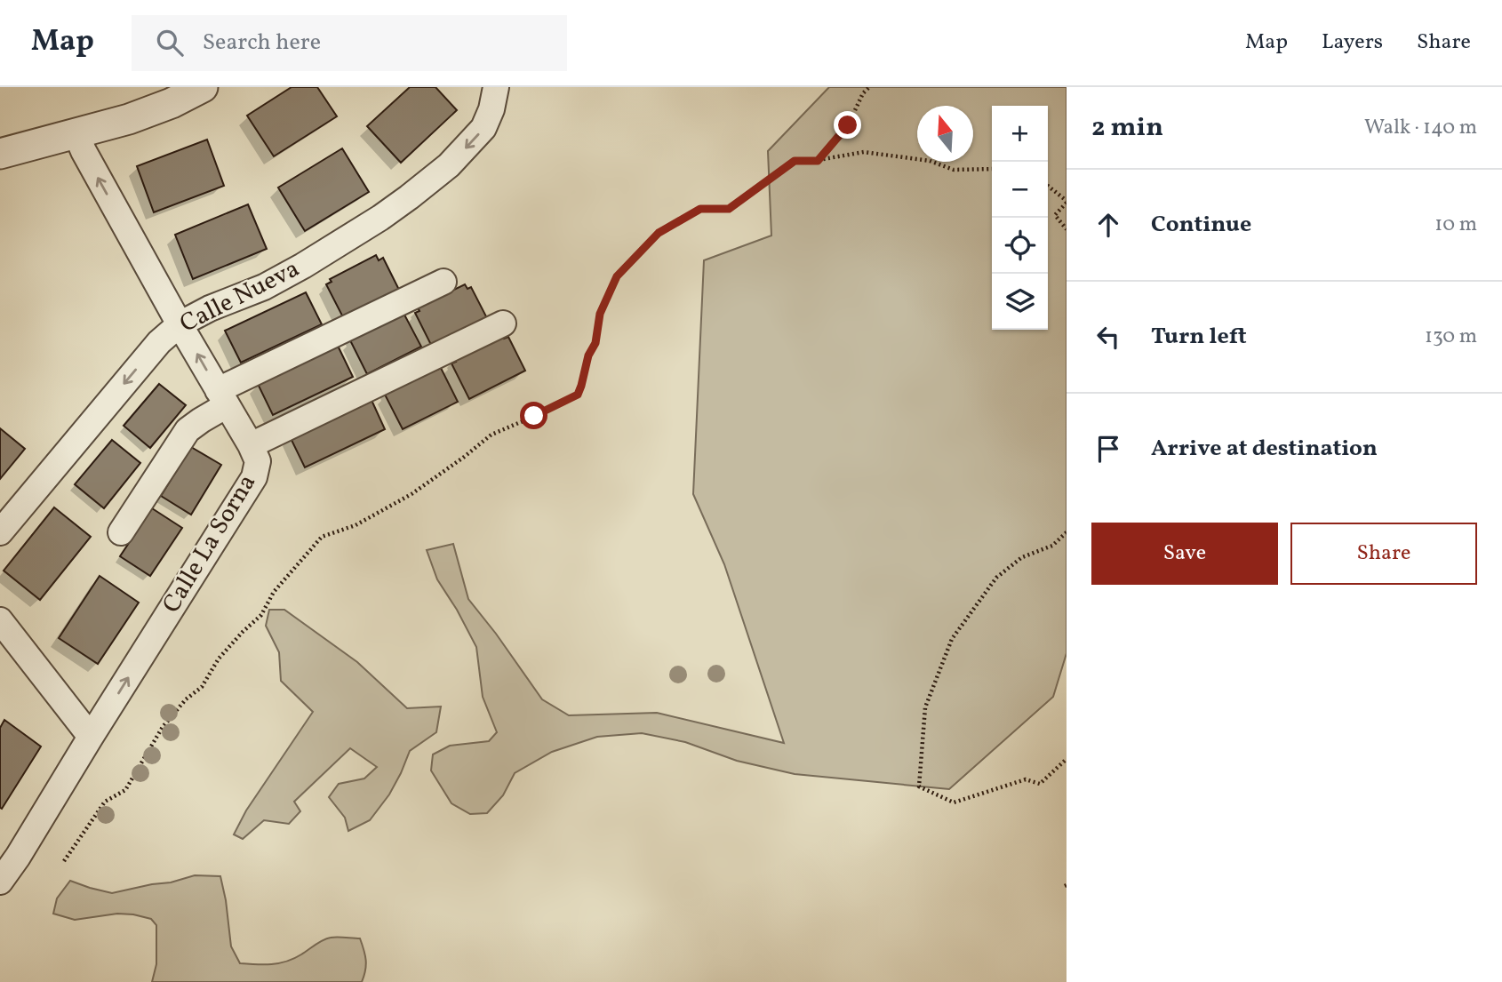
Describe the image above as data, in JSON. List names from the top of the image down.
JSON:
{
  "streets": {
    "street": ["Calle Nueva", "Calle La Sorna"]
  },
  "crossings": [
    ["Calle Nueva", "Calle La Sorna"]
  ],
  "one_way": ["Calle La Sorna"],
  "north": "top",
  "page": {
    "header": "Map",
    "search": "Search here",
    "nav": ["Map", "Layers", "Share"],
    "heading": ["2 min", "Walk · 140 m"],
    "map_buttons": ["+", "−"],
    "list": [
      ["Continue", "10 m"],
      ["Turn left", "130 m"],
      "Arrive at destination"
    ],
    "buttons": ["Save", "Share"]
  }
}
